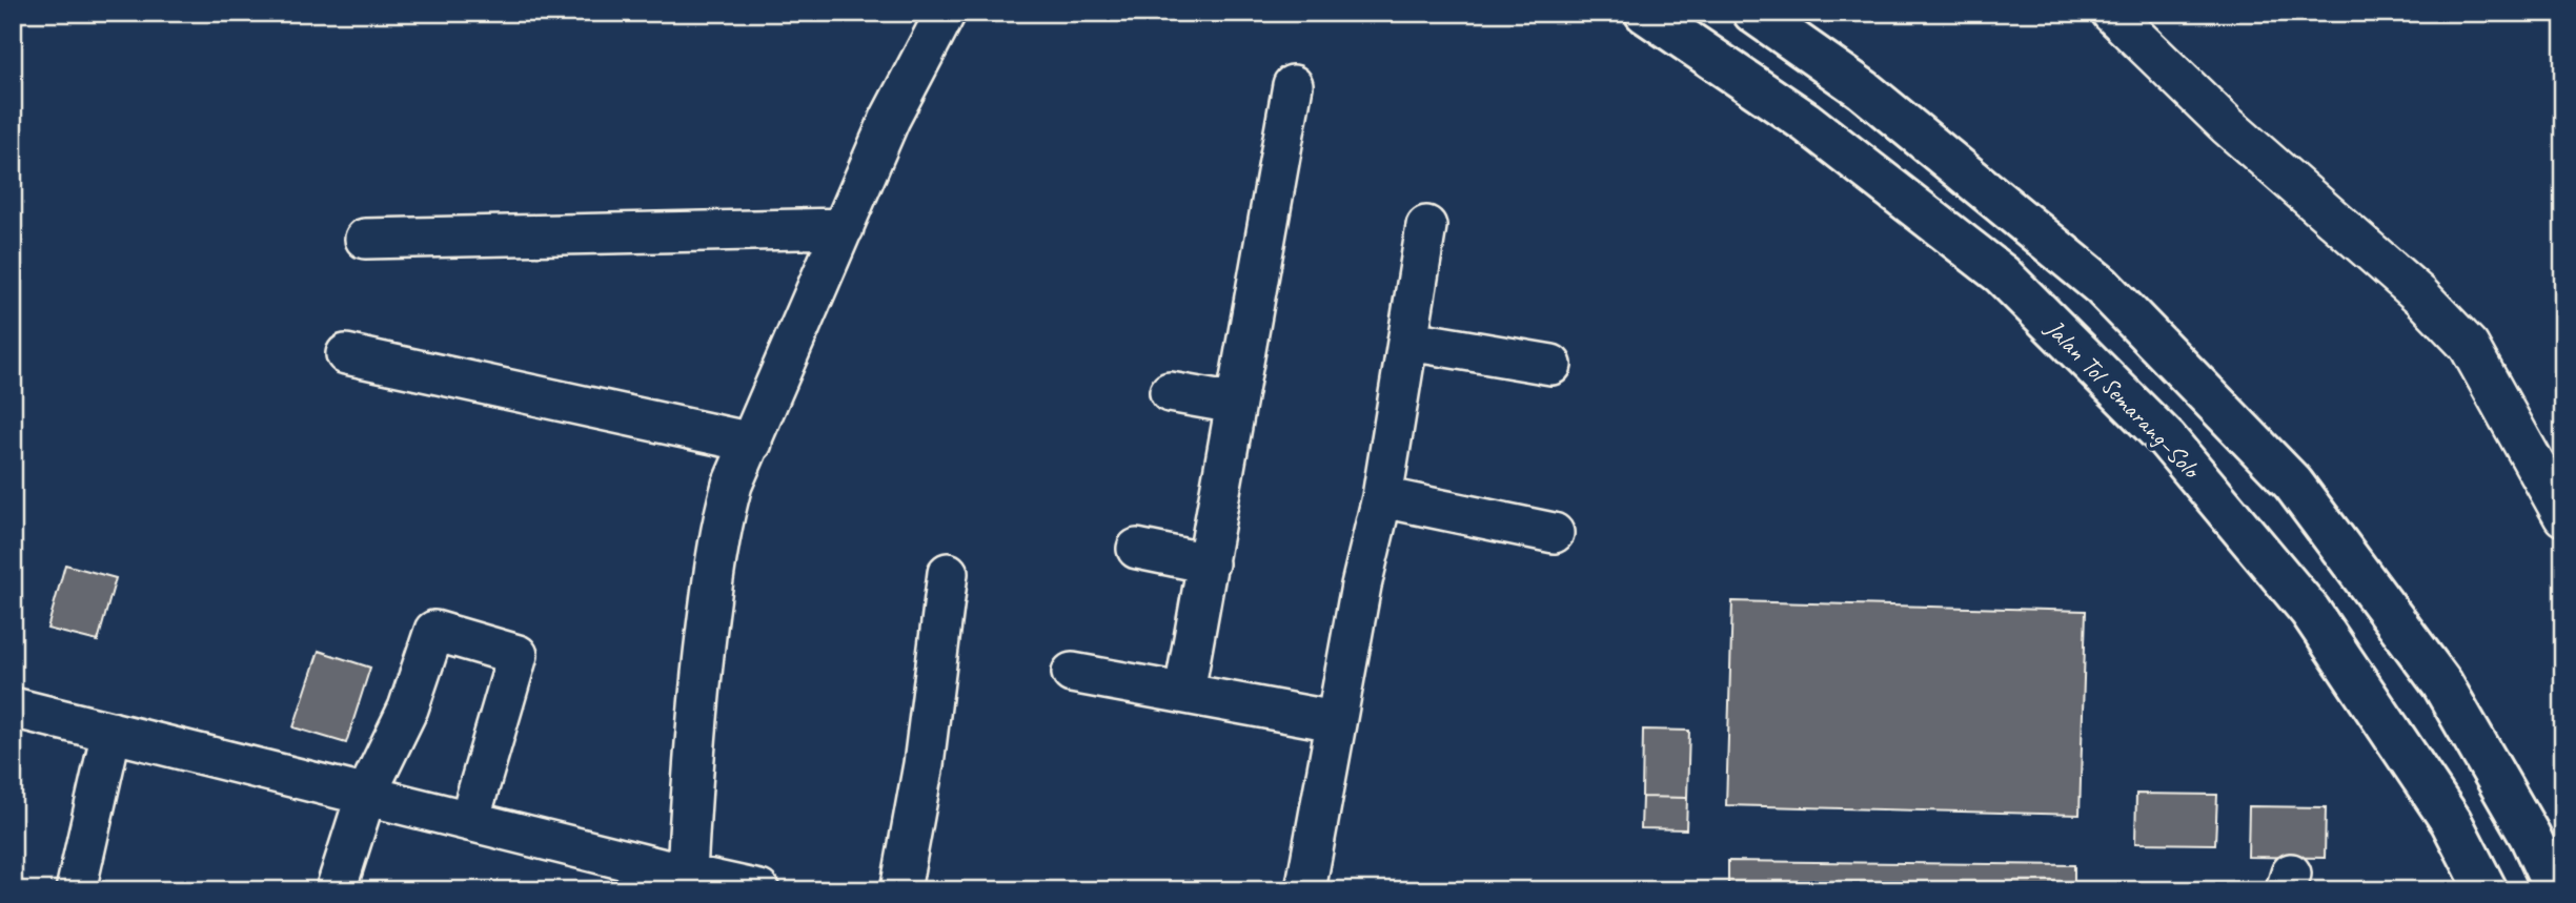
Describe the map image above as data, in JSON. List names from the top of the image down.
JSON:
{
  "streets": {
    "highway": ["Jalan Tol Semarang–Solo"]
  }
}
